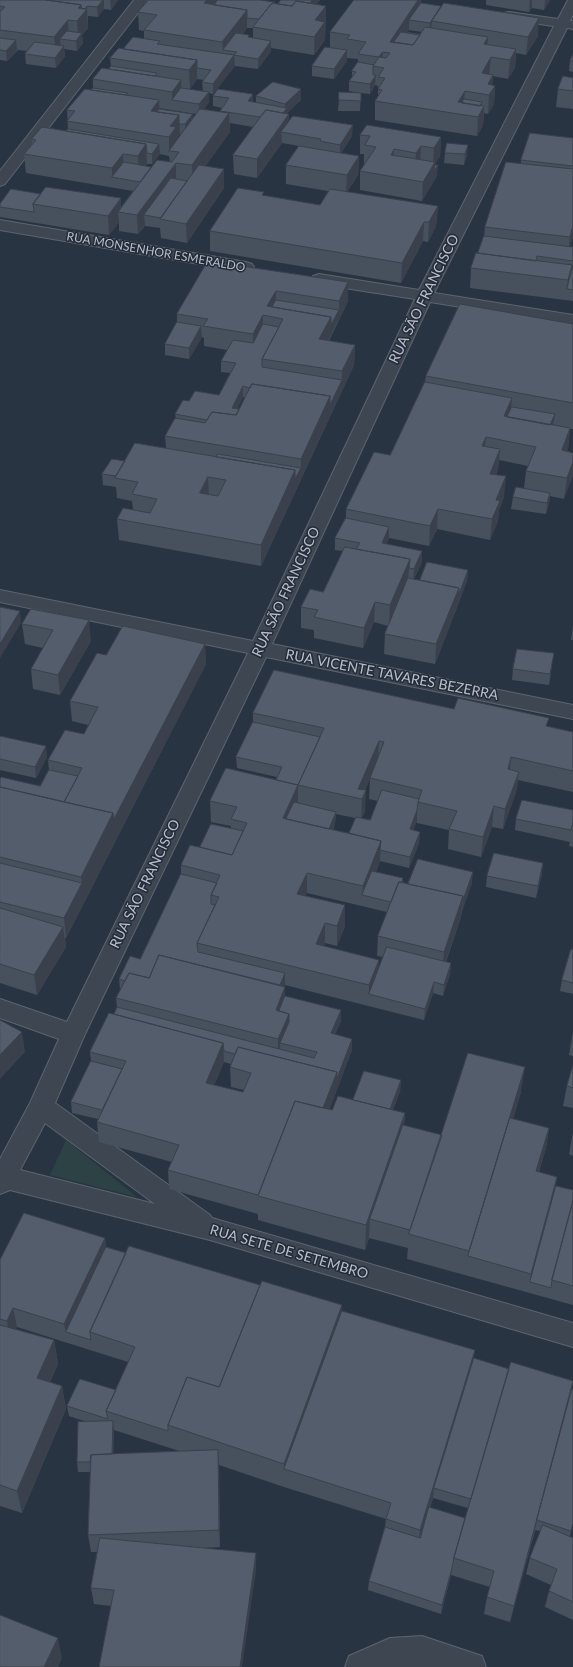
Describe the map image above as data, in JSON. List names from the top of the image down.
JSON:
{
  "streets": {
    "street": [
      "RUA MONSENHOR ESMERALDO",
      "RUA SÃO FRANCISCO",
      "RUA VICENTE TAVARES BEZERRA",
      "RUA SETE DE SETEMBRO"
    ]
  },
  "crossings": [
    ["RUA SÃO FRANCISCO", "RUA VICENTE TAVARES BEZERRA"],
    ["RUA SÃO FRANCISCO", "RUA SETE DE SETEMBRO"]
  ]
}
